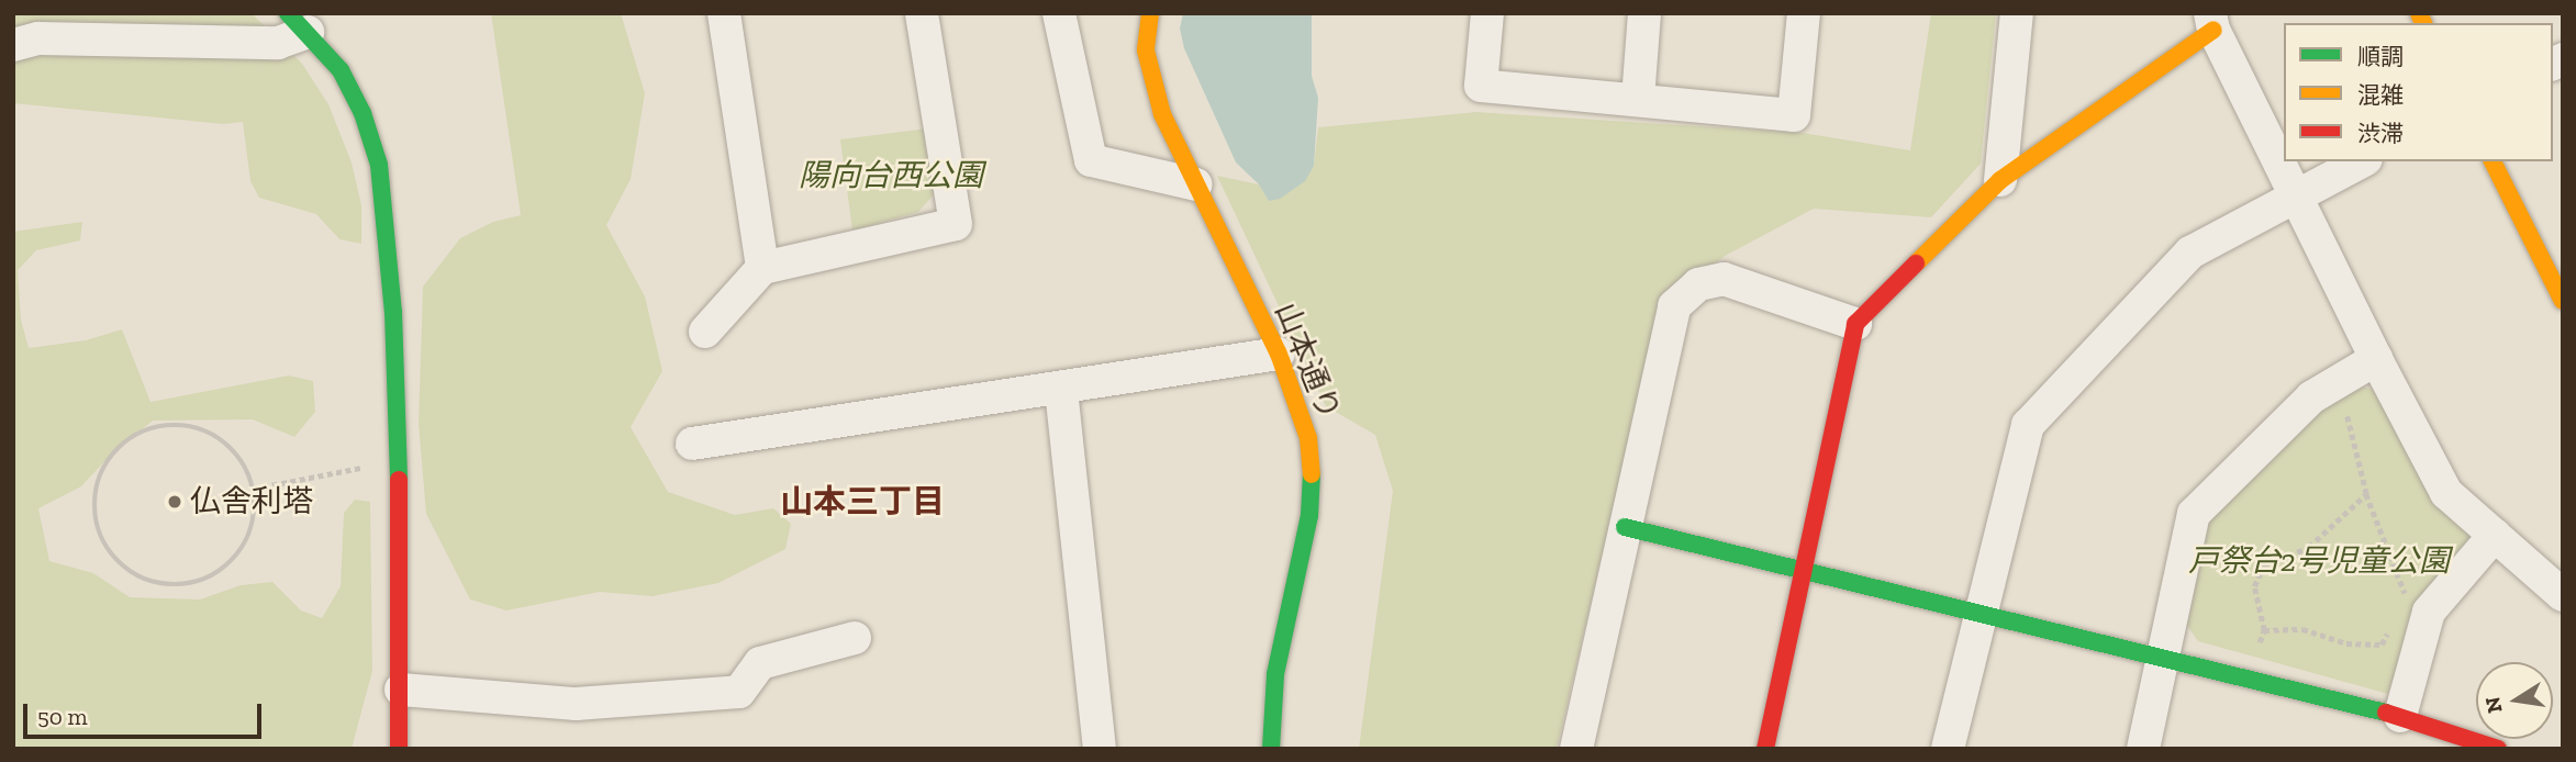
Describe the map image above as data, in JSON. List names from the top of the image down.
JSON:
{
  "streets": {
    "street": ["山本通り"]
  },
  "districts": ["山本三丁目"],
  "parks": ["陽向台西公園", "戸祭台2号児童公園"],
  "places": ["仏舎利塔"],
  "legend": ["順調", "混雑", "渋滞"],
  "scale_bar": "50 m",
  "north": "left"
}
